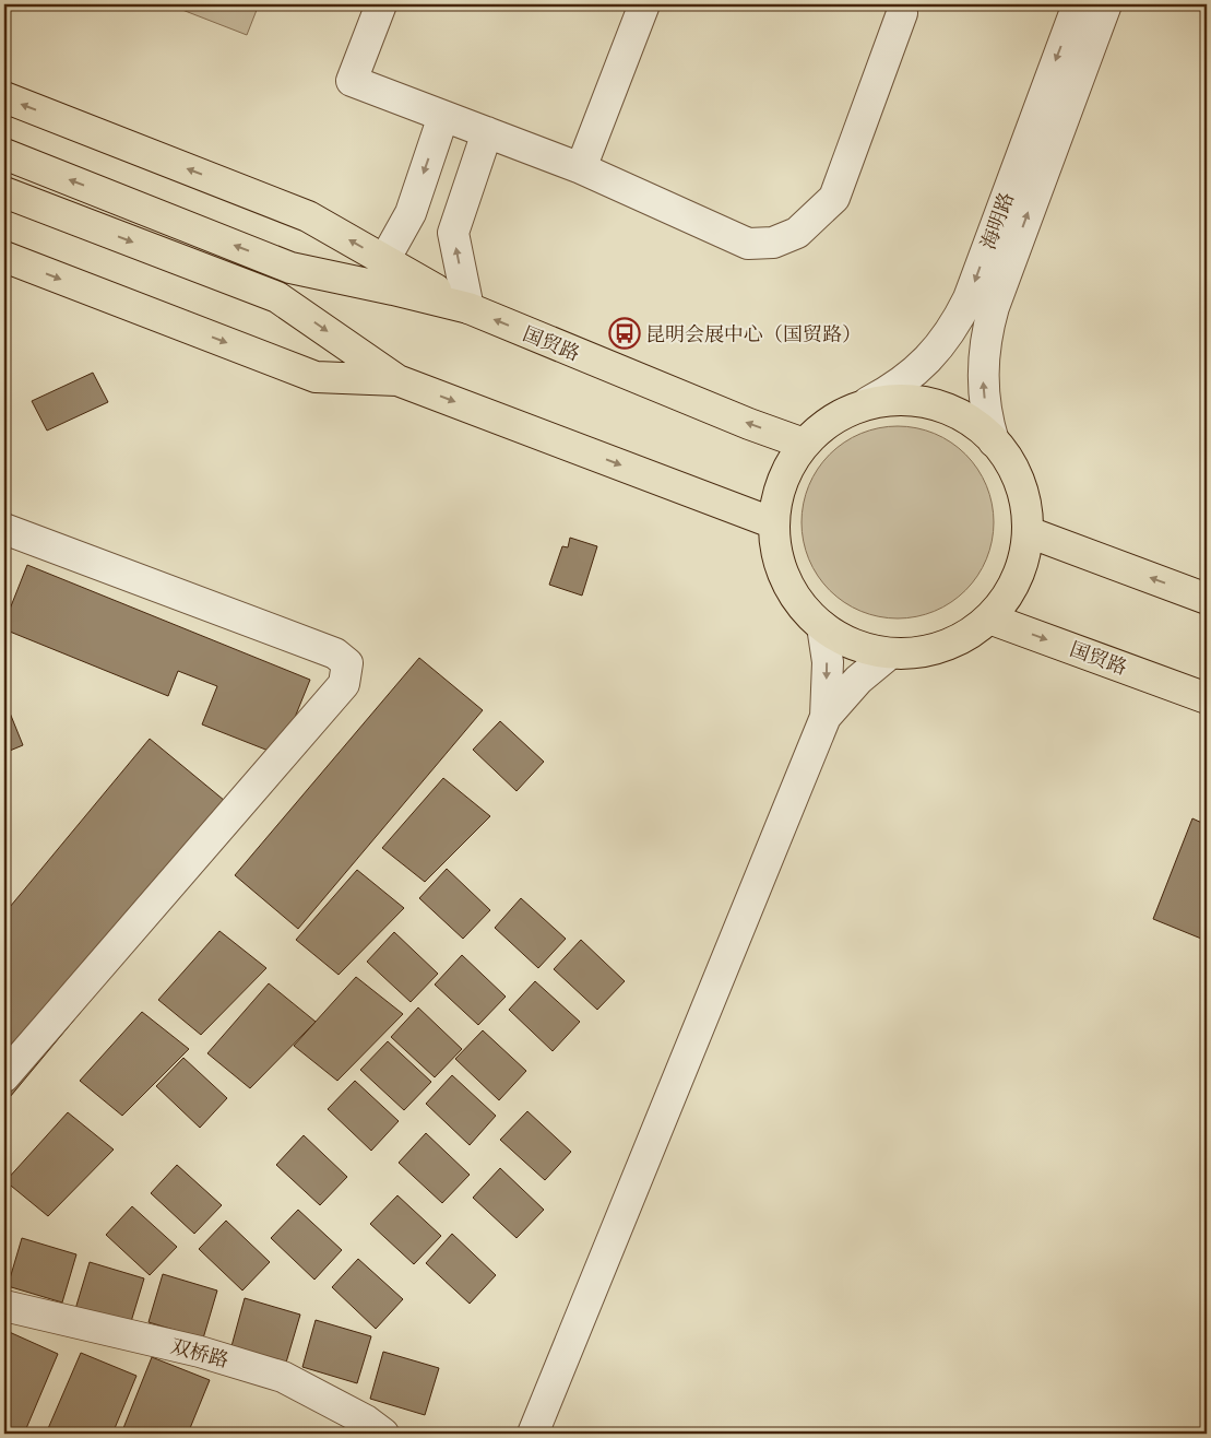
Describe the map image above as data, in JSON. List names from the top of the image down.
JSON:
{
  "streets": {
    "main road": ["国贸路"],
    "street": ["海明路", "双桥路"]
  },
  "places": {
    "bus stop": ["昆明会展中心（国贸路）"]
  }
}
